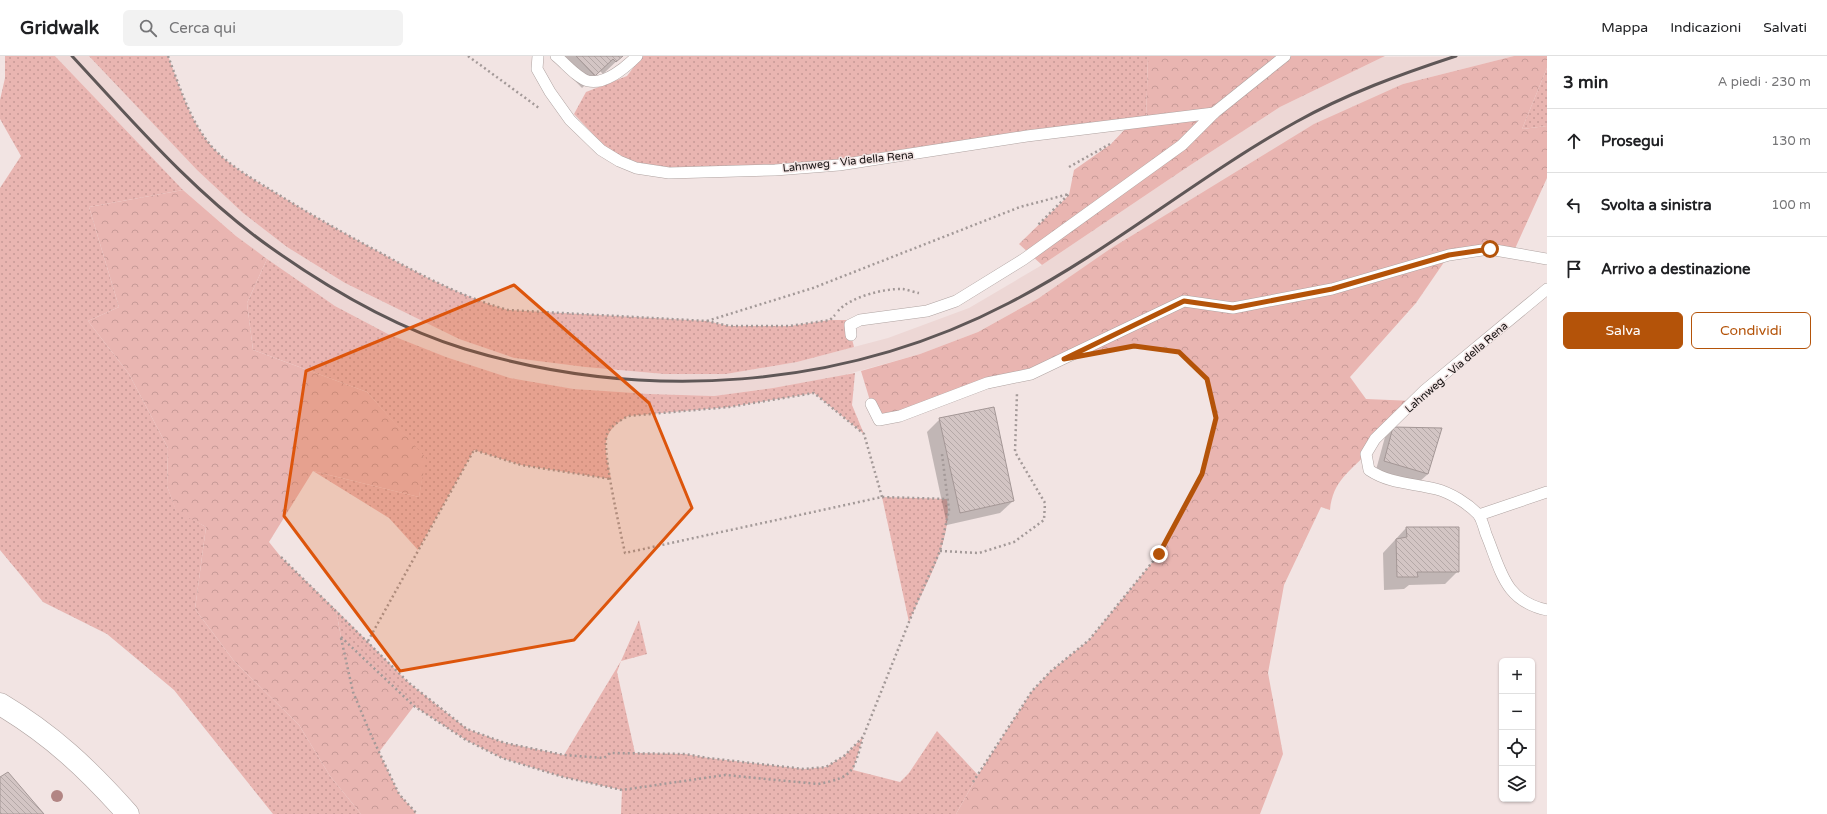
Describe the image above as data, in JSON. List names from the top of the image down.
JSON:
{
  "streets": {
    "lane": ["Lahnweg - Via della Rena"]
  },
  "page": {
    "header": "Gridwalk",
    "search": "Cerca qui",
    "nav": ["Mappa", "Indicazioni", "Salvati"],
    "heading": ["3 min", "A piedi · 230 m"],
    "list": [
      ["Prosegui", "130 m"],
      ["Svolta a sinistra", "100 m"],
      "Arrivo a destinazione"
    ],
    "buttons": ["Salva", "Condividi"],
    "map_buttons": ["+", "−"]
  }
}
